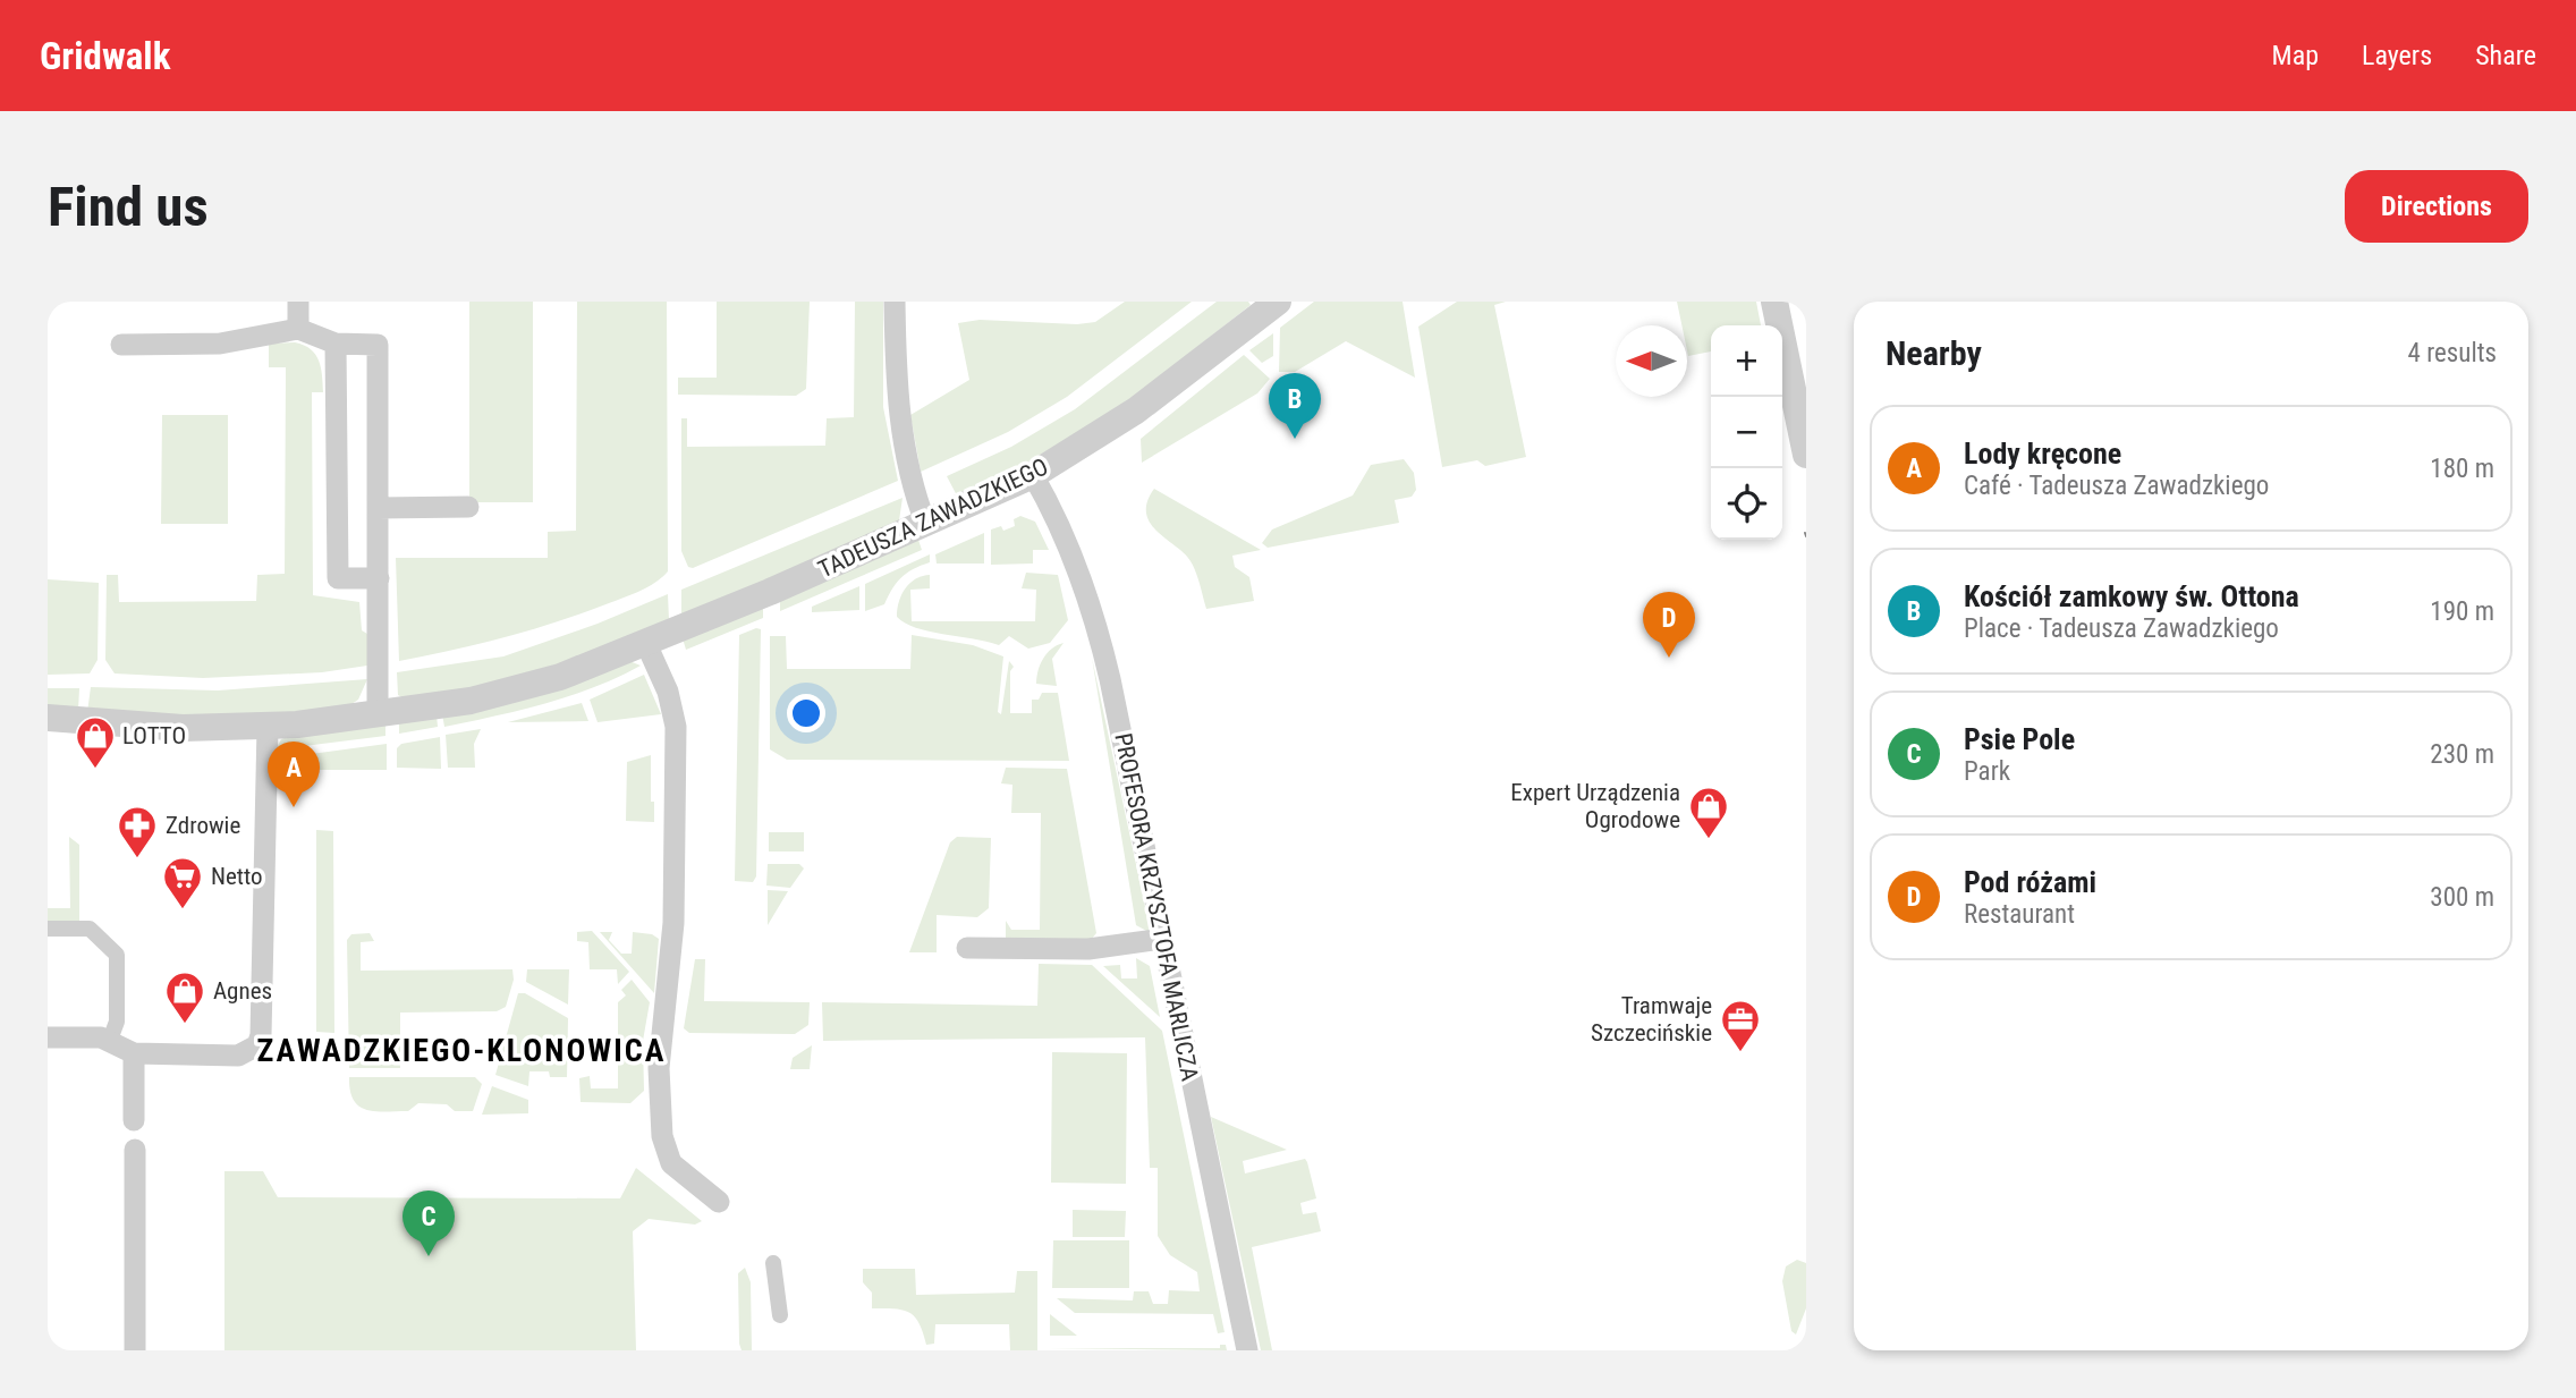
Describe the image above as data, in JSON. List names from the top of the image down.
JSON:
{
  "streets": {
    "street": ["TADEUSZA ZAWADZKIEGO", "PROFESORA KRZYSZTOFA MARLICZA"]
  },
  "crossings": [
    ["TADEUSZA ZAWADZKIEGO", "PROFESORA KRZYSZTOFA MARLICZA"]
  ],
  "districts": ["ZAWADZKIEGO-KLONOWICA"],
  "places": {
    "shop": ["LOTTO", "Expert Urządzenia Ogrodowe", "Agnes"],
    "pharmacy": ["Zdrowie"],
    "supermarket": ["Netto"],
    "office": ["Tramwaje Szczecińskie"]
  },
  "north": "left",
  "page": {
    "header": "Gridwalk",
    "nav": ["Map", "Layers", "Share"],
    "buttons": "Directions",
    "title": "Find us",
    "heading": ["Nearby", "4 results"],
    "map_buttons": ["+", "−"],
    "pins": [
      "B",
      "D",
      "A",
      "C"
    ],
    "list": [
      {
        "mark": "A",
        "name": "Lody kręcone",
        "note": "Café · Tadeusza Zawadzkiego",
        "value": "180 m"
      },
      {
        "mark": "B",
        "name": "Kościół zamkowy św. Ottona",
        "note": "Place · Tadeusza Zawadzkiego",
        "value": "190 m"
      },
      {
        "mark": "C",
        "name": "Psie Pole",
        "note": "Park",
        "value": "230 m"
      },
      {
        "mark": "D",
        "name": "Pod różami",
        "note": "Restaurant",
        "value": "300 m"
      }
    ]
  }
}
